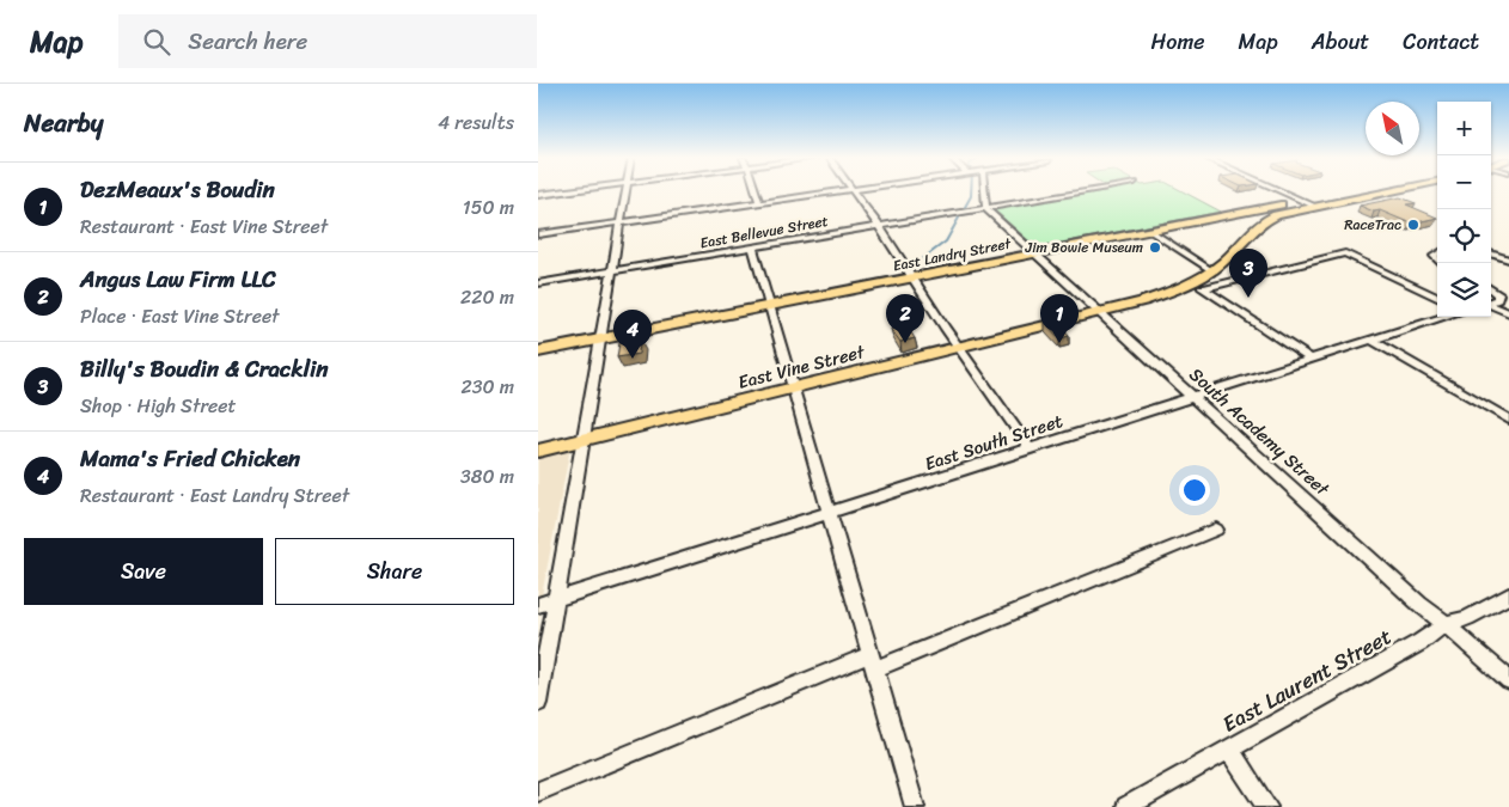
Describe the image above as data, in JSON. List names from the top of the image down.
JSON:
{
  "streets": {
    "highway": ["East Landry Street", "East Vine Street"],
    "street": [
      "East Bellevue Street",
      "South Academy Street",
      "East South Street",
      "East Laurent Street"
    ]
  },
  "crossings": [
    ["East Bellevue Street", "South Academy Street"],
    ["East Landry Street", "East Vine Street"],
    ["East Landry Street", "South Academy Street"],
    ["East Vine Street", "South Academy Street"],
    ["South Academy Street", "East South Street"],
    ["South Academy Street", "East Laurent Street"]
  ],
  "places": ["RaceTrac", "Jim Bowie Museum"],
  "north": "top left",
  "page": {
    "header": "Map",
    "search": "Search here",
    "nav": [
      "Home",
      "Map",
      "About",
      "Contact"
    ],
    "heading": ["Nearby", "4 results"],
    "map_buttons": ["+", "−"],
    "list": [
      {
        "mark": "1",
        "name": "DezMeaux's Boudin",
        "note": "Restaurant · East Vine Street",
        "value": "150 m"
      },
      {
        "mark": "2",
        "name": "Angus Law Firm LLC",
        "note": "Place · East Vine Street",
        "value": "220 m"
      },
      {
        "mark": "3",
        "name": "Billy's Boudin & Cracklin",
        "note": "Shop · High Street",
        "value": "230 m"
      },
      {
        "mark": "4",
        "name": "Mama's Fried Chicken",
        "note": "Restaurant · East Landry Street",
        "value": "380 m"
      }
    ],
    "pins": [
      "3",
      "1",
      "2",
      "4"
    ],
    "buttons": ["Save", "Share"]
  }
}
